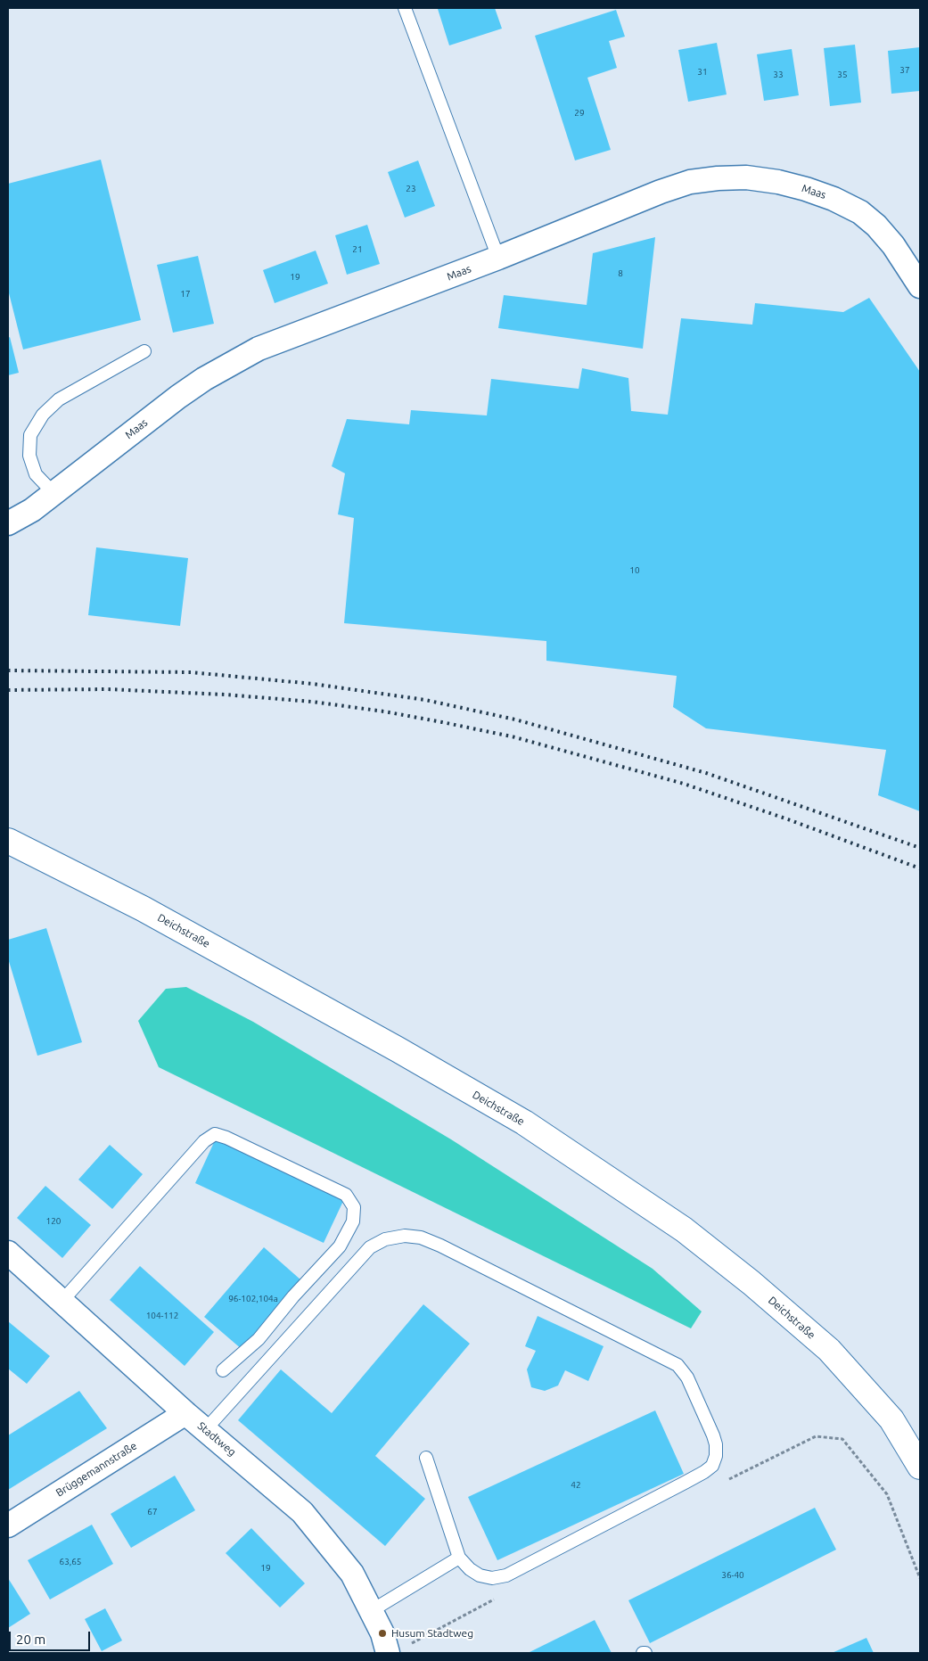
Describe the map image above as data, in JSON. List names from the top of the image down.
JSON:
{
  "streets": {
    "main road": ["Deichstraße"],
    "street": ["Maas", "Stadtweg", "Brüggemannstraße"]
  },
  "crossings": [
    ["Stadtweg", "Brüggemannstraße"]
  ],
  "places": ["Husum Stadtweg"],
  "house_numbers": [
    "37",
    "31",
    "33",
    "35",
    "29",
    "23",
    "21",
    "8",
    "19",
    "17",
    "10",
    "120",
    "96-102,104a",
    "104-112",
    "42",
    "67",
    "63,65",
    "19",
    "36-40"
  ],
  "scale_bar": "20 m"
}
